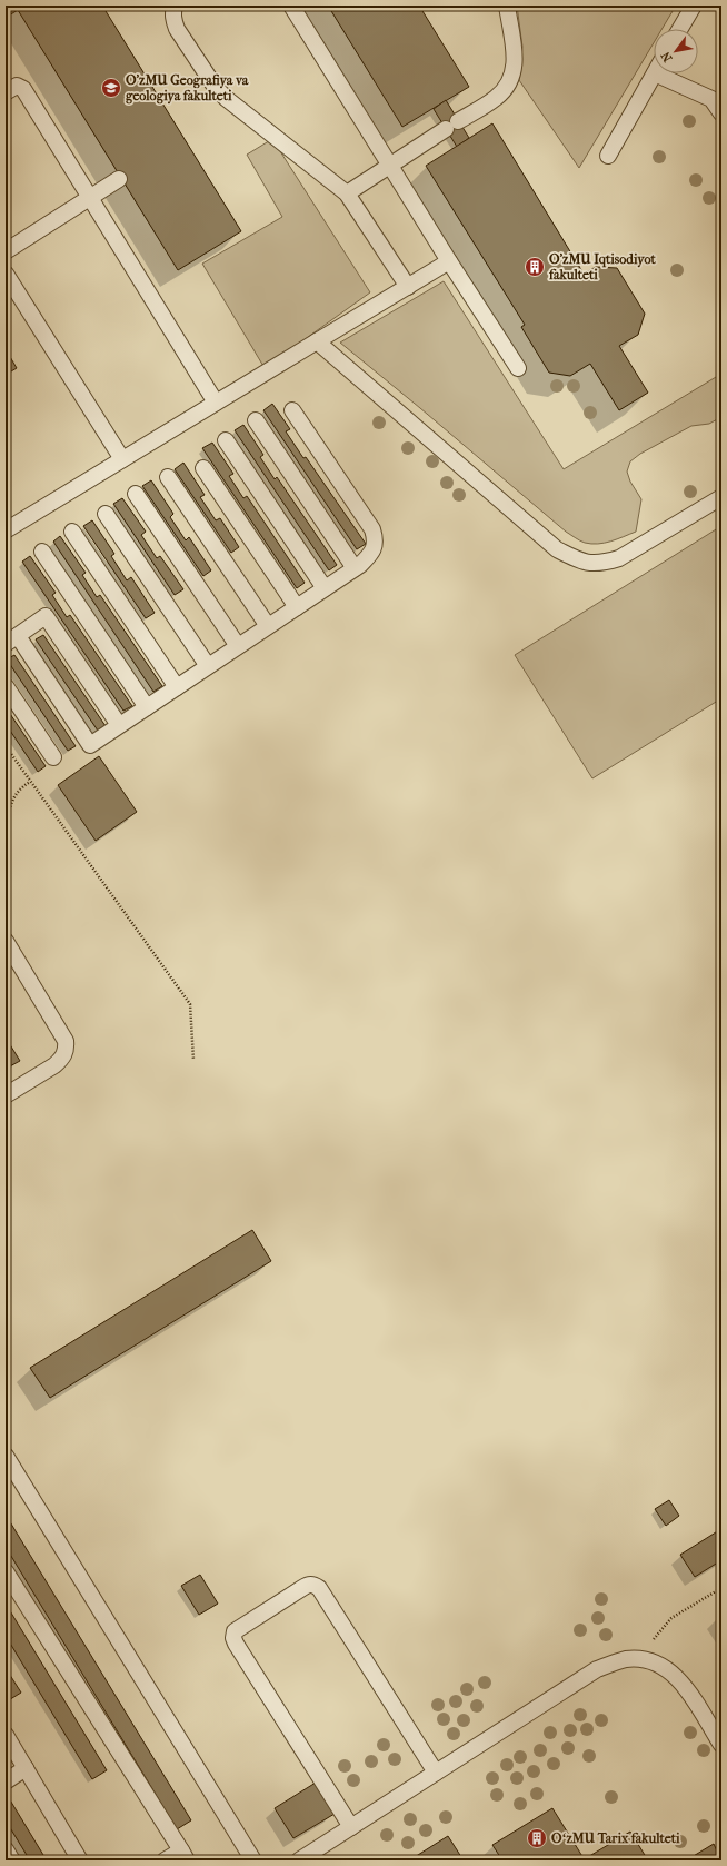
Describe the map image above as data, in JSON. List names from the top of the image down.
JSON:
{
  "places": {
    "school or university": ["O'zMU Geografiya va geologiya fakulteti"],
    "building": ["O'zMU Iqtisodiyot fakulteti", "OʻzMU Tarix fakulteti"]
  },
  "north": "bottom left"
}
